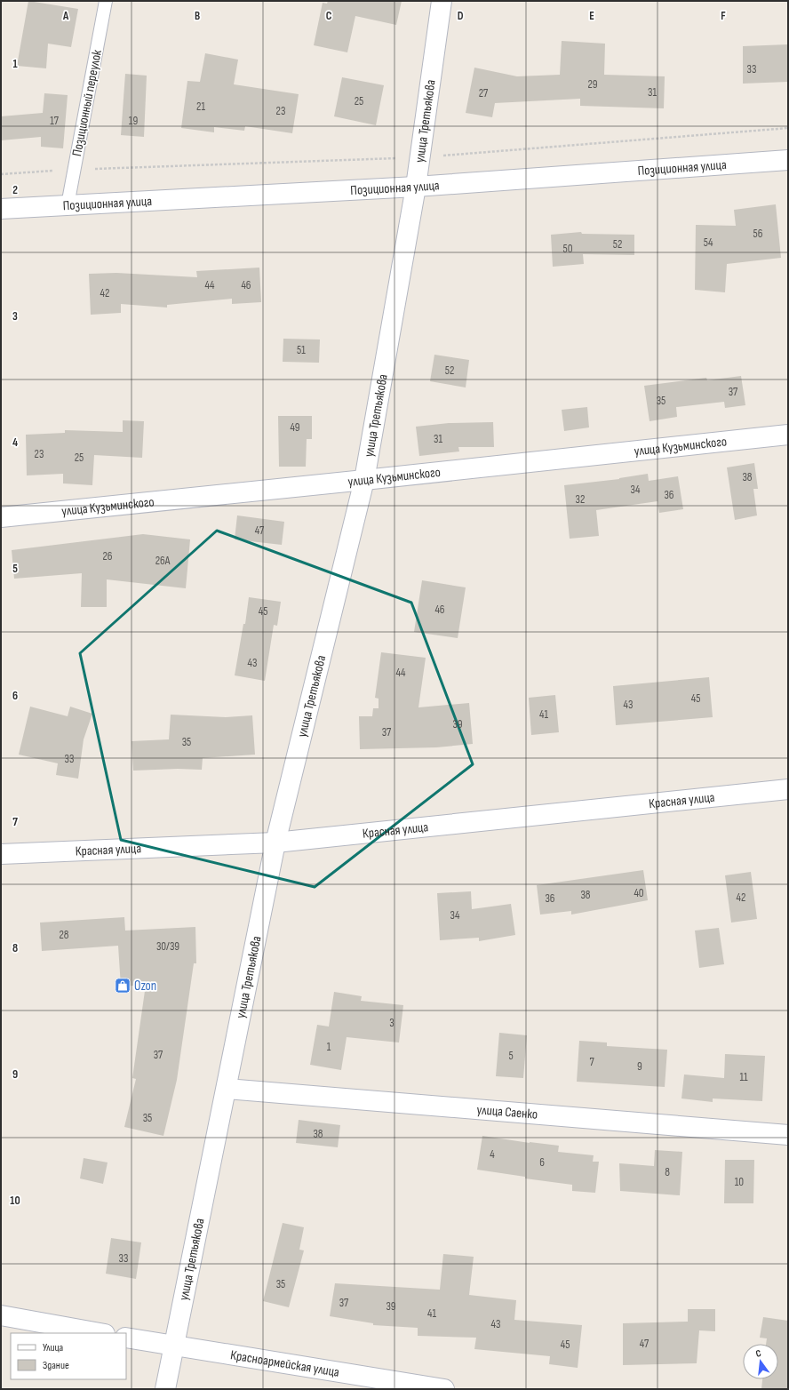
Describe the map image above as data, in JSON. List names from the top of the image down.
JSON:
{
  "streets": {
    "street": [
      "улица Третьякова",
      "Позиционная улица",
      "улица Кузьминского",
      "Красная улица",
      "улица Саенко",
      "Красноармейская улица"
    ],
    "lane": ["Позиционный переулок"]
  },
  "crossings": [
    ["Позиционный переулок", "Позиционная улица"],
    ["улица Третьякова", "Позиционная улица"],
    ["улица Третьякова", "улица Кузьминского"],
    ["улица Третьякова", "Красная улица"],
    ["улица Третьякова", "улица Саенко"],
    ["улица Третьякова", "Красноармейская улица"]
  ],
  "places": {
    "shop": ["Ozon"]
  },
  "house_numbers": [
    "33",
    "29",
    "31",
    "27",
    "25",
    "21",
    "23",
    "17",
    "19",
    "56",
    "54",
    "52",
    "50",
    "44",
    "46",
    "42",
    "51",
    "52",
    "37",
    "35",
    "49",
    "31",
    "23",
    "25",
    "38",
    "34",
    "36",
    "32",
    "47",
    "26",
    "26А",
    "46",
    "45",
    "43",
    "44",
    "45",
    "43",
    "41",
    "39",
    "37",
    "35",
    "33",
    "40",
    "38",
    "42",
    "36",
    "34",
    "28",
    "30/39",
    "3",
    "1",
    "37",
    "5",
    "7",
    "9",
    "11",
    "35",
    "38",
    "4",
    "6",
    "8",
    "10",
    "33",
    "35",
    "37",
    "39",
    "41",
    "43",
    "47",
    "45"
  ],
  "legend": ["Улица", "Здание"],
  "north": "top",
  "grid": {
    "columns": [
      "A",
      "B",
      "C",
      "D",
      "E",
      "F"
    ],
    "rows": [
      "1",
      "2",
      "3",
      "4",
      "5",
      "6",
      "7",
      "8",
      "9",
      "10"
    ]
  }
}
